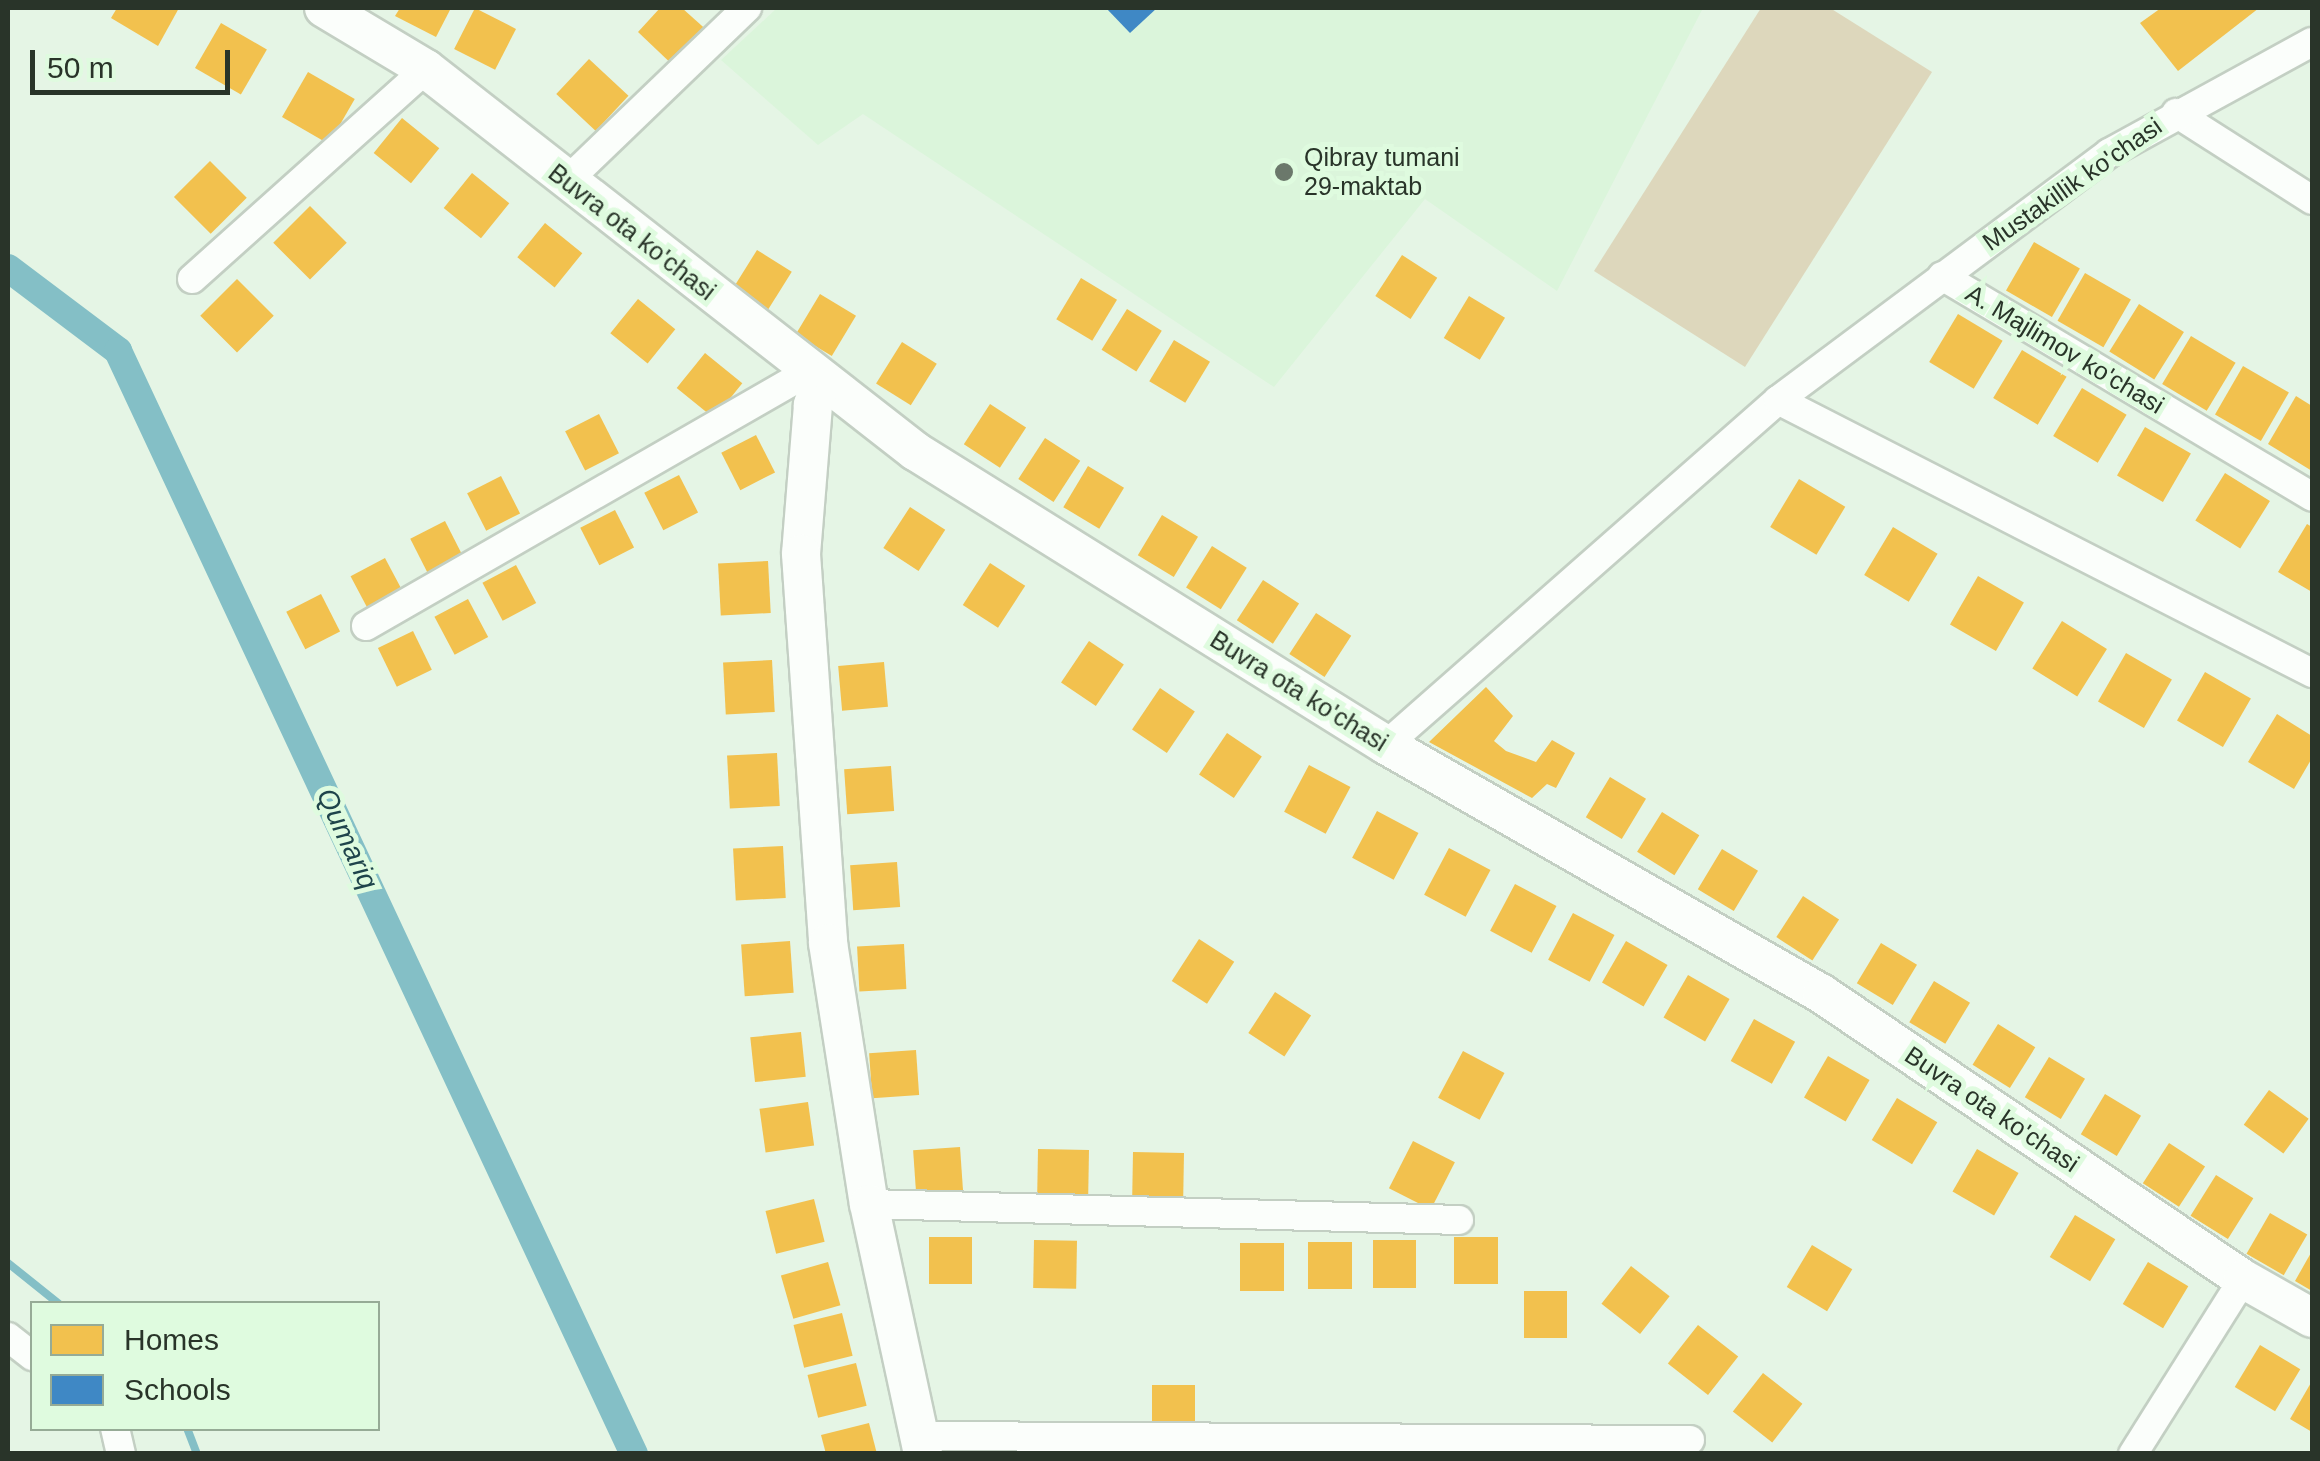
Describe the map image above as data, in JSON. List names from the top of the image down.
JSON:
{
  "streets": {
    "main road": ["Buvra ota ko'chasi"],
    "street": ["Mustakillik ko'chasi", "A. Majlimov ko'chasi"]
  },
  "crossings": [
    ["Mustakillik ko'chasi", "A. Majlimov ko'chasi"],
    ["Buvra ota ko'chasi", "A. Majlimov ko'chasi"]
  ],
  "water": ["Qumariq"],
  "places": ["Qibray tumani 29-maktab"],
  "legend": ["Homes", "Schools"],
  "scale_bar": "50 m"
}
